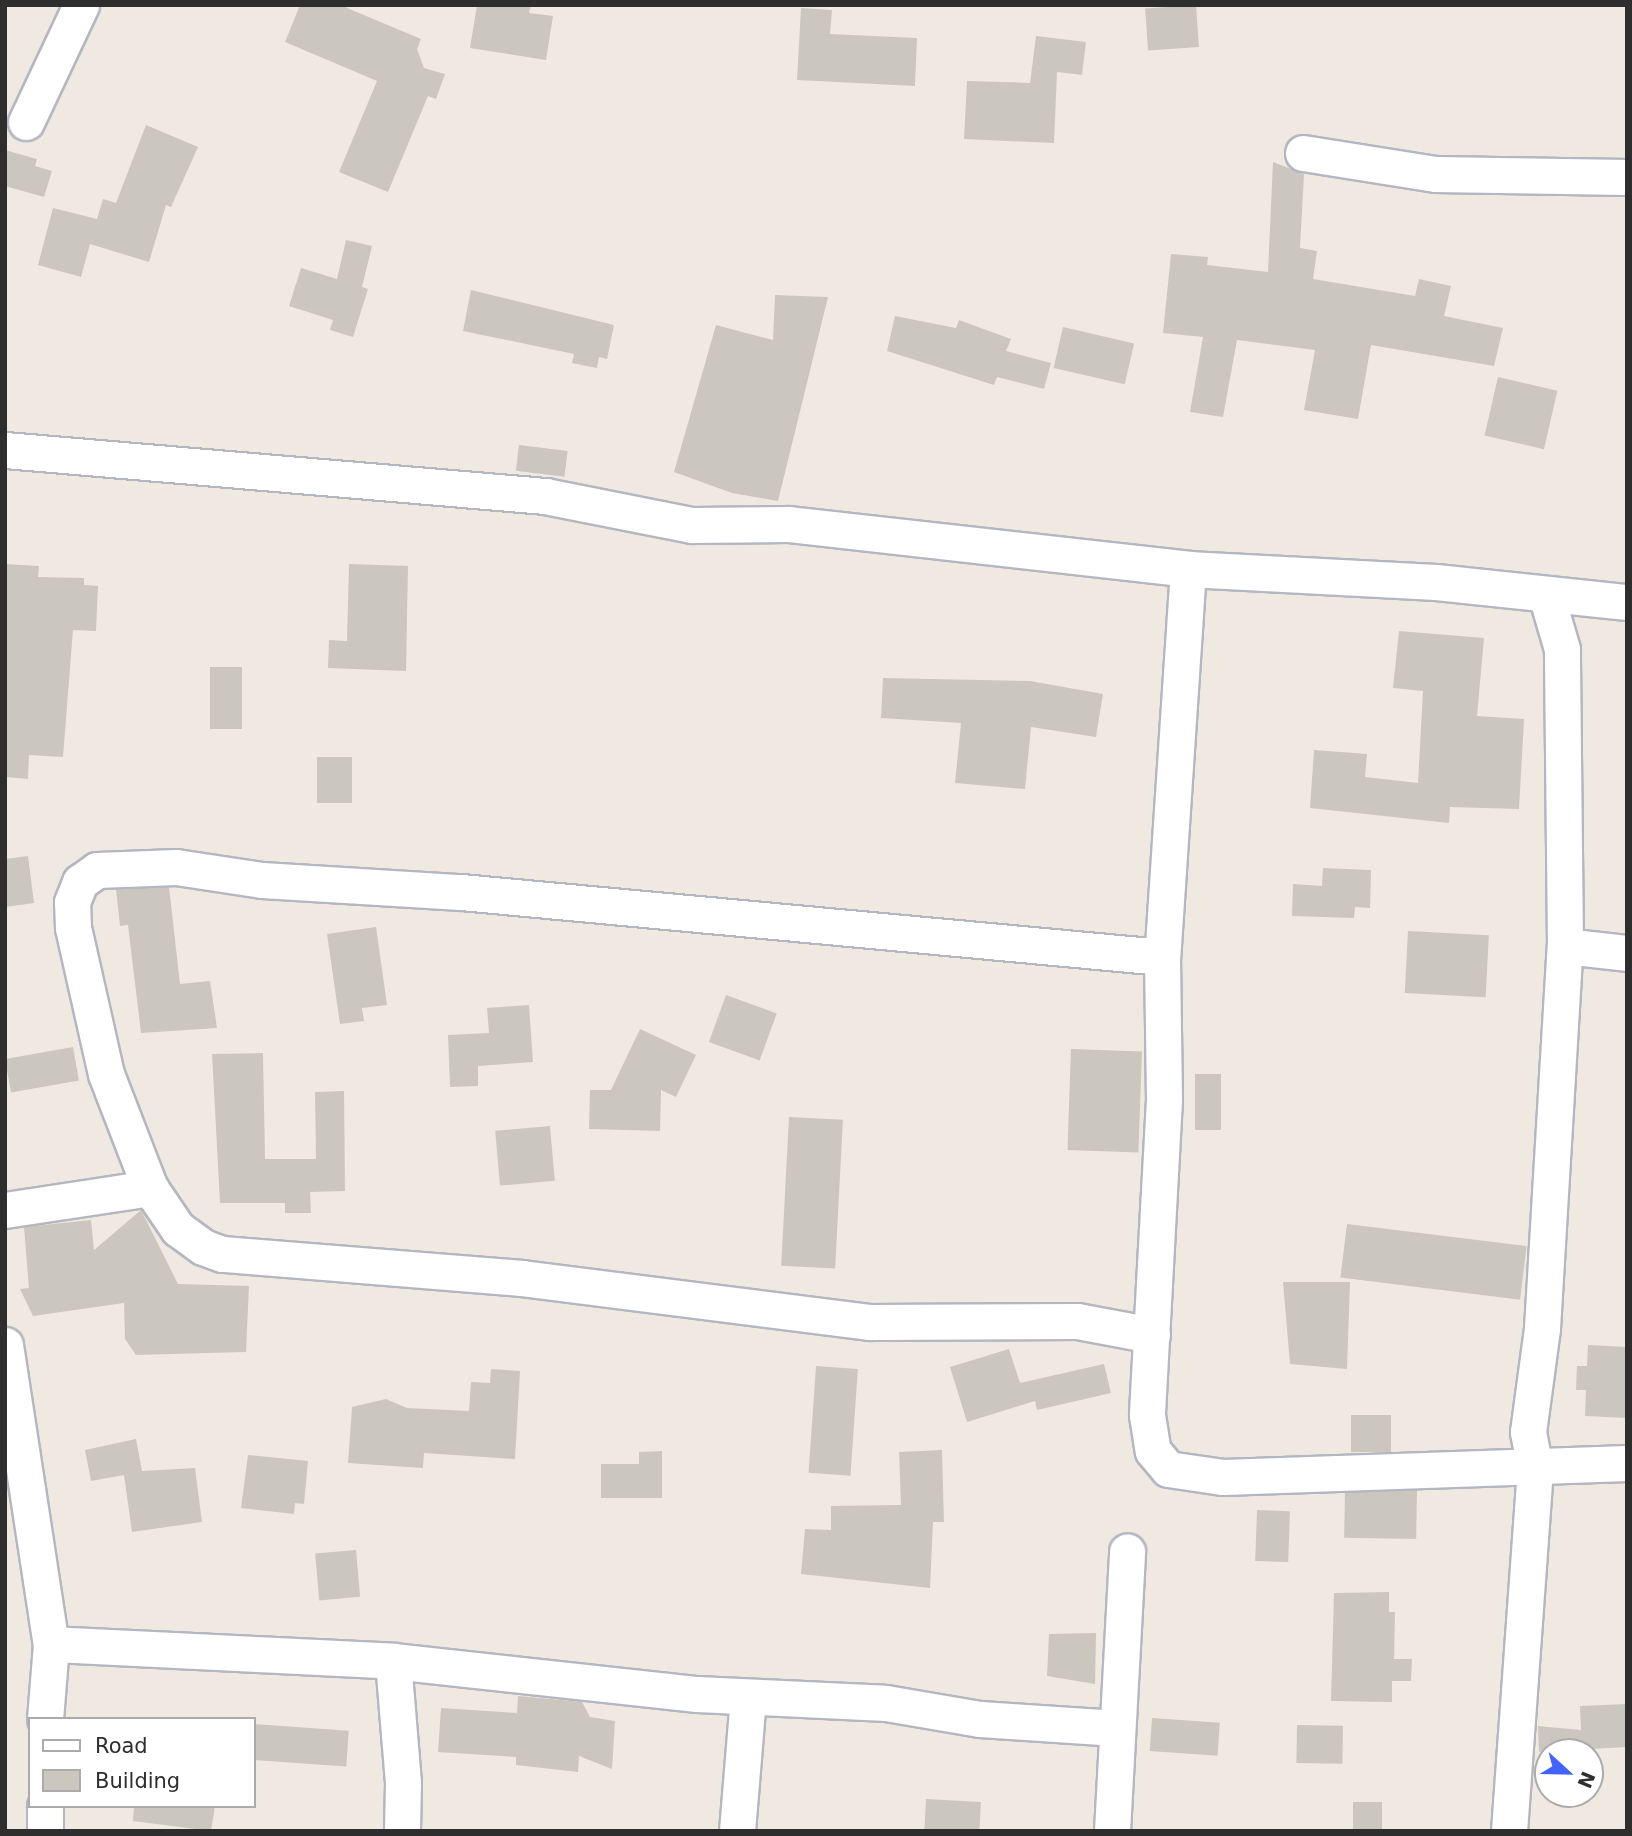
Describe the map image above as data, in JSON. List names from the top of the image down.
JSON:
{
  "legend": ["Road", "Building"],
  "north": "right"
}
